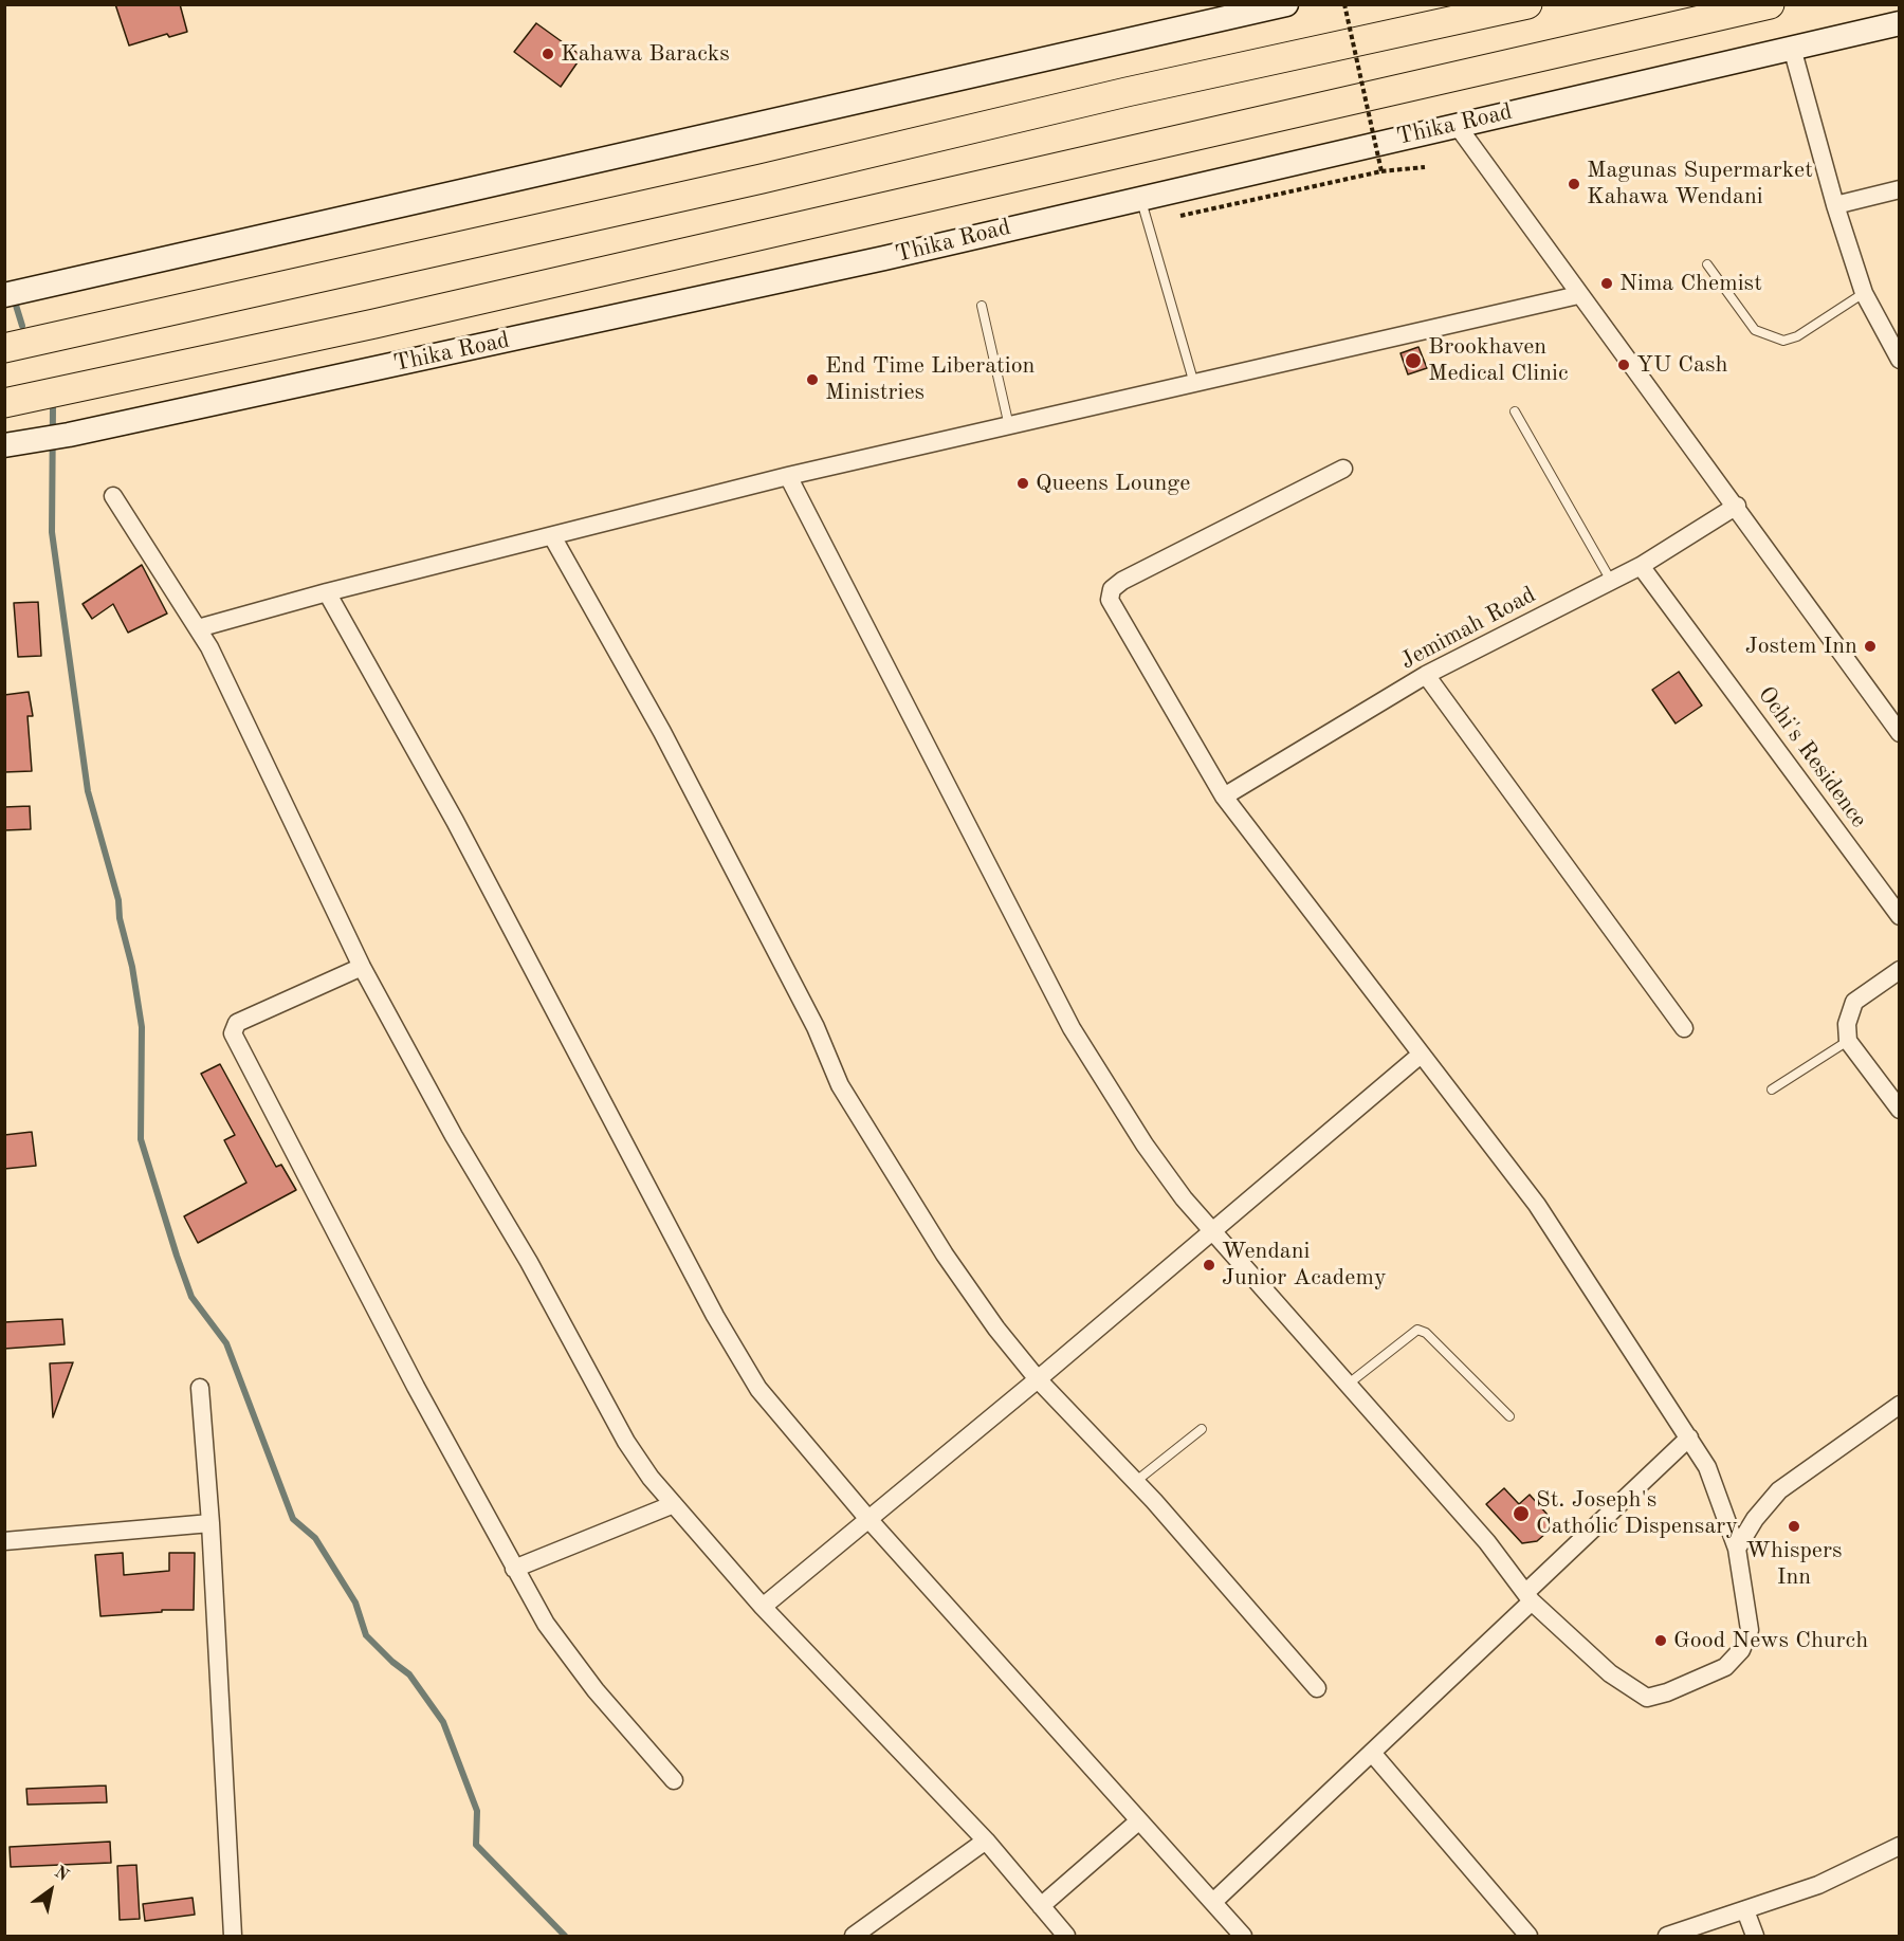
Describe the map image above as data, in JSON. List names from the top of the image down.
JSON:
{
  "streets": {
    "highway": ["Thika Road"],
    "street": ["Jemimah Road", "Ochi's Residence"]
  },
  "crossings": [
    ["Jemimah Road", "Ochi's Residence"]
  ],
  "places": [
    "Kahawa Baracks",
    "Magunas Supermarket Kahawa Wendani",
    "Nima Chemist",
    "Brookhaven Medical Clinic",
    "YU Cash",
    "End Time Liberation Ministries",
    "Queens Lounge",
    "Jostem Inn",
    "Wendani Junior Academy",
    "St. Joseph's Catholic Dispensary",
    "Whispers Inn",
    "Good News Church"
  ],
  "north": "top right"
}
